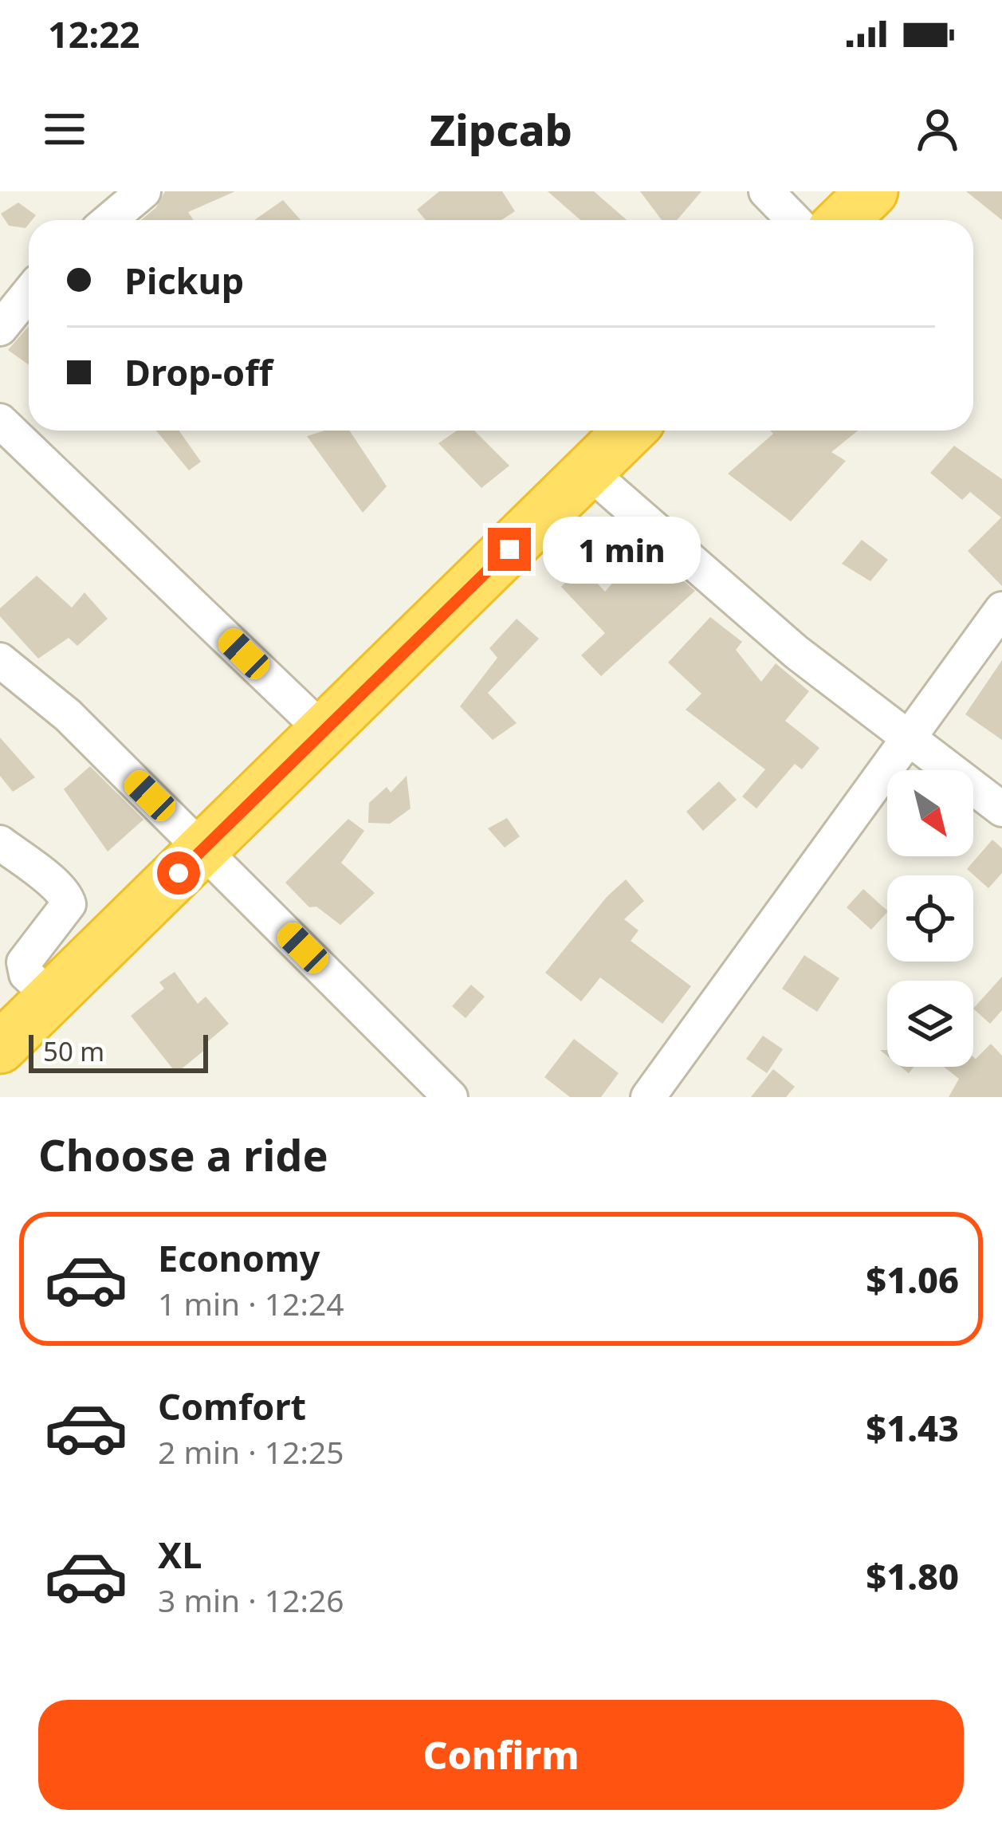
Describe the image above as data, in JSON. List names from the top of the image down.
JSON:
{
  "scale_bar": "50 m",
  "north": "bottom right",
  "page": {
    "status": "12:22",
    "header": "Zipcab",
    "banner": ["Pickup", "Drop-off"],
    "bubble": "1 min",
    "scale": "50 m",
    "heading": "Choose a ride",
    "list": [
      {
        "name": "Economy",
        "note": "1 min · 12:24",
        "value": "$1.06"
      },
      {
        "name": "Comfort",
        "note": "2 min · 12:25",
        "value": "$1.43"
      },
      {
        "name": "XL",
        "note": "3 min · 12:26",
        "value": "$1.80"
      }
    ],
    "buttons": "Confirm"
  }
}
